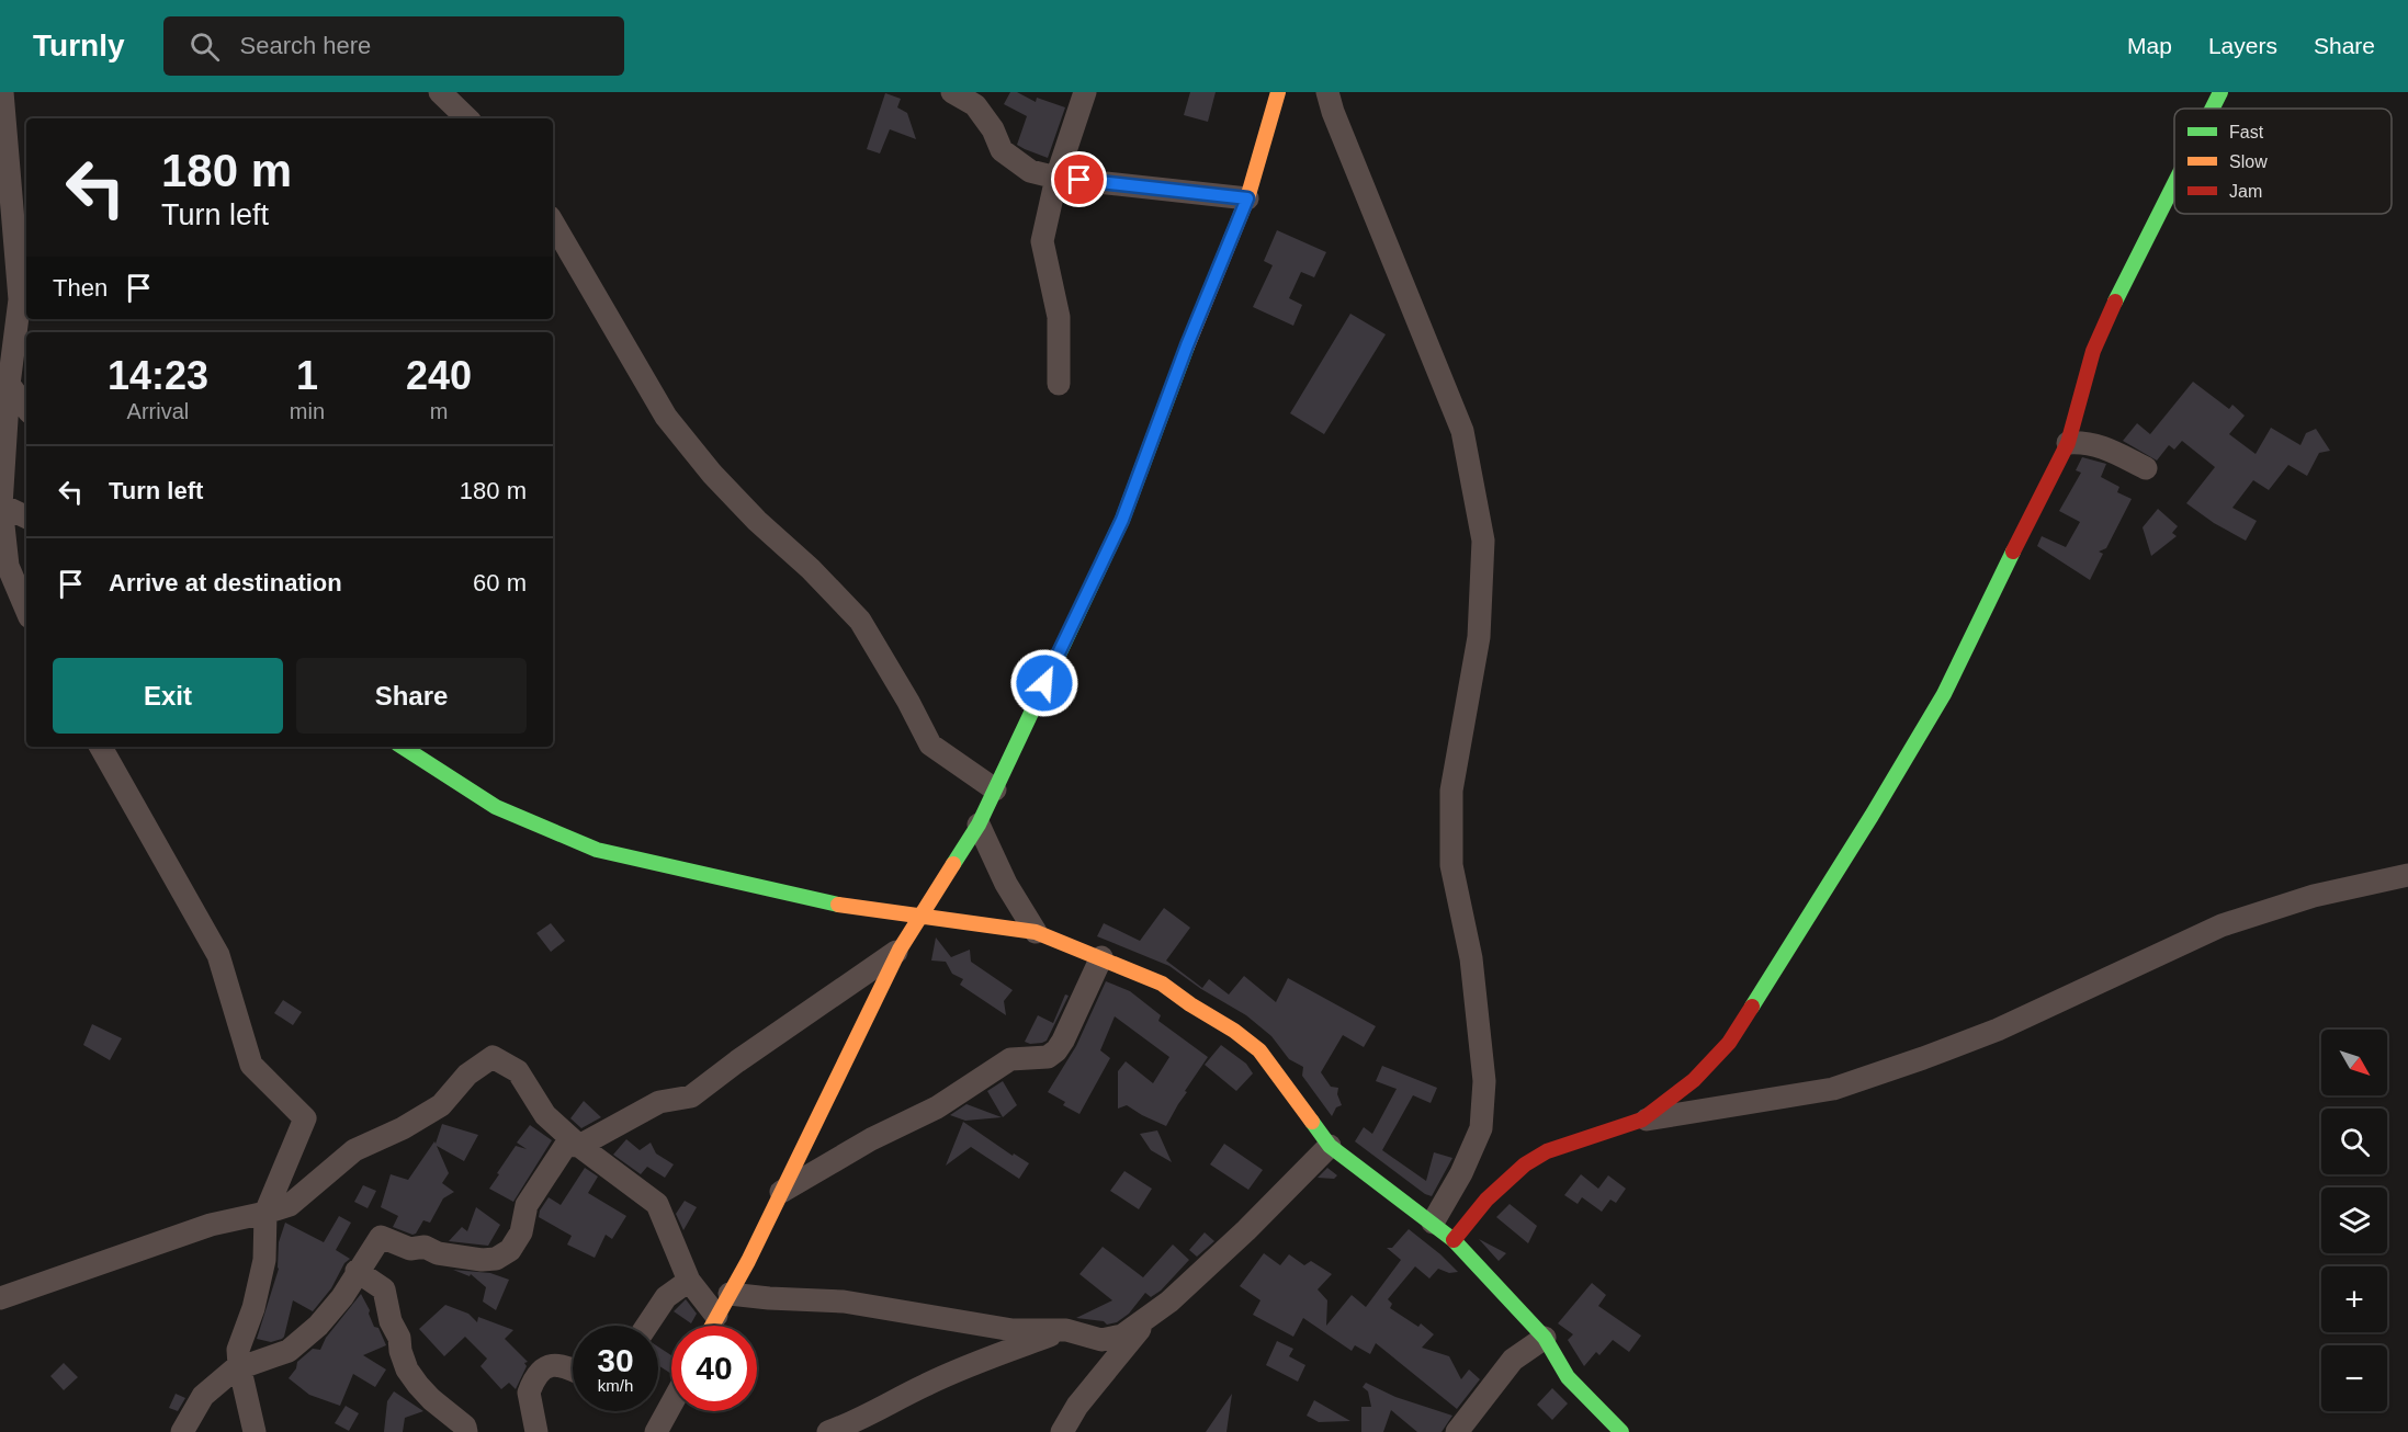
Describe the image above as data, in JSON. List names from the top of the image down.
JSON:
{
  "legend": ["Fast", "Slow", "Jam"],
  "north": "bottom right",
  "page": {
    "header": "Turnly",
    "search": "Search here",
    "nav": ["Map", "Layers", "Share"],
    "turn": ["180 m", "Turn left"],
    "then": "Then",
    "eta": [
      "14:23",
      "Arrival",
      "1",
      "min",
      "240",
      "m"
    ],
    "list": [
      {
        "name": "Turn left",
        "value": "180 m"
      },
      {
        "name": "Arrive at destination",
        "value": "60 m"
      }
    ],
    "buttons": ["Exit", "Share"],
    "map_buttons": ["+", "−"],
    "speed": "30 km/h",
    "limit": "40"
  }
}
